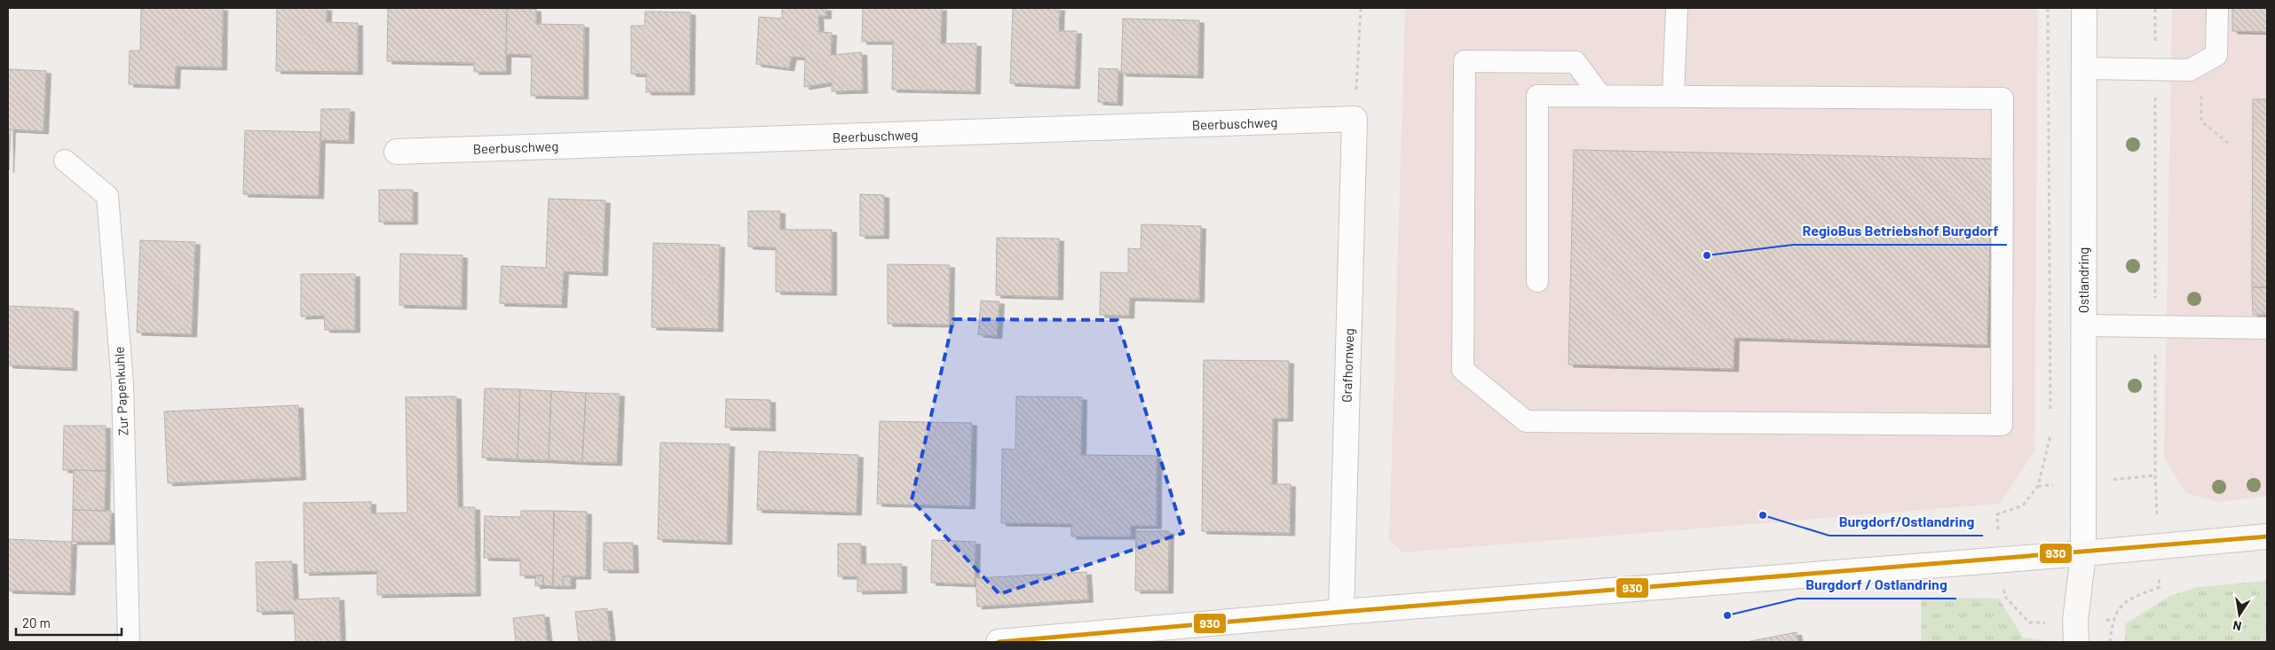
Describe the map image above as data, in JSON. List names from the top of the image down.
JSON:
{
  "streets": {
    "street": ["Beerbuschweg", "Ostlandring", "Grafhornweg"],
    "lane": ["Zur Papenkuhle"]
  },
  "crossings": [
    ["Beerbuschweg", "Grafhornweg"]
  ],
  "places": ["RegioBus Betriebshof Burgdorf", "Burgdorf/Ostlandring", "Burgdorf / Ostlandring"],
  "lines": ["transit line 930"],
  "scale_bar": "20 m",
  "north": "bottom"
}
